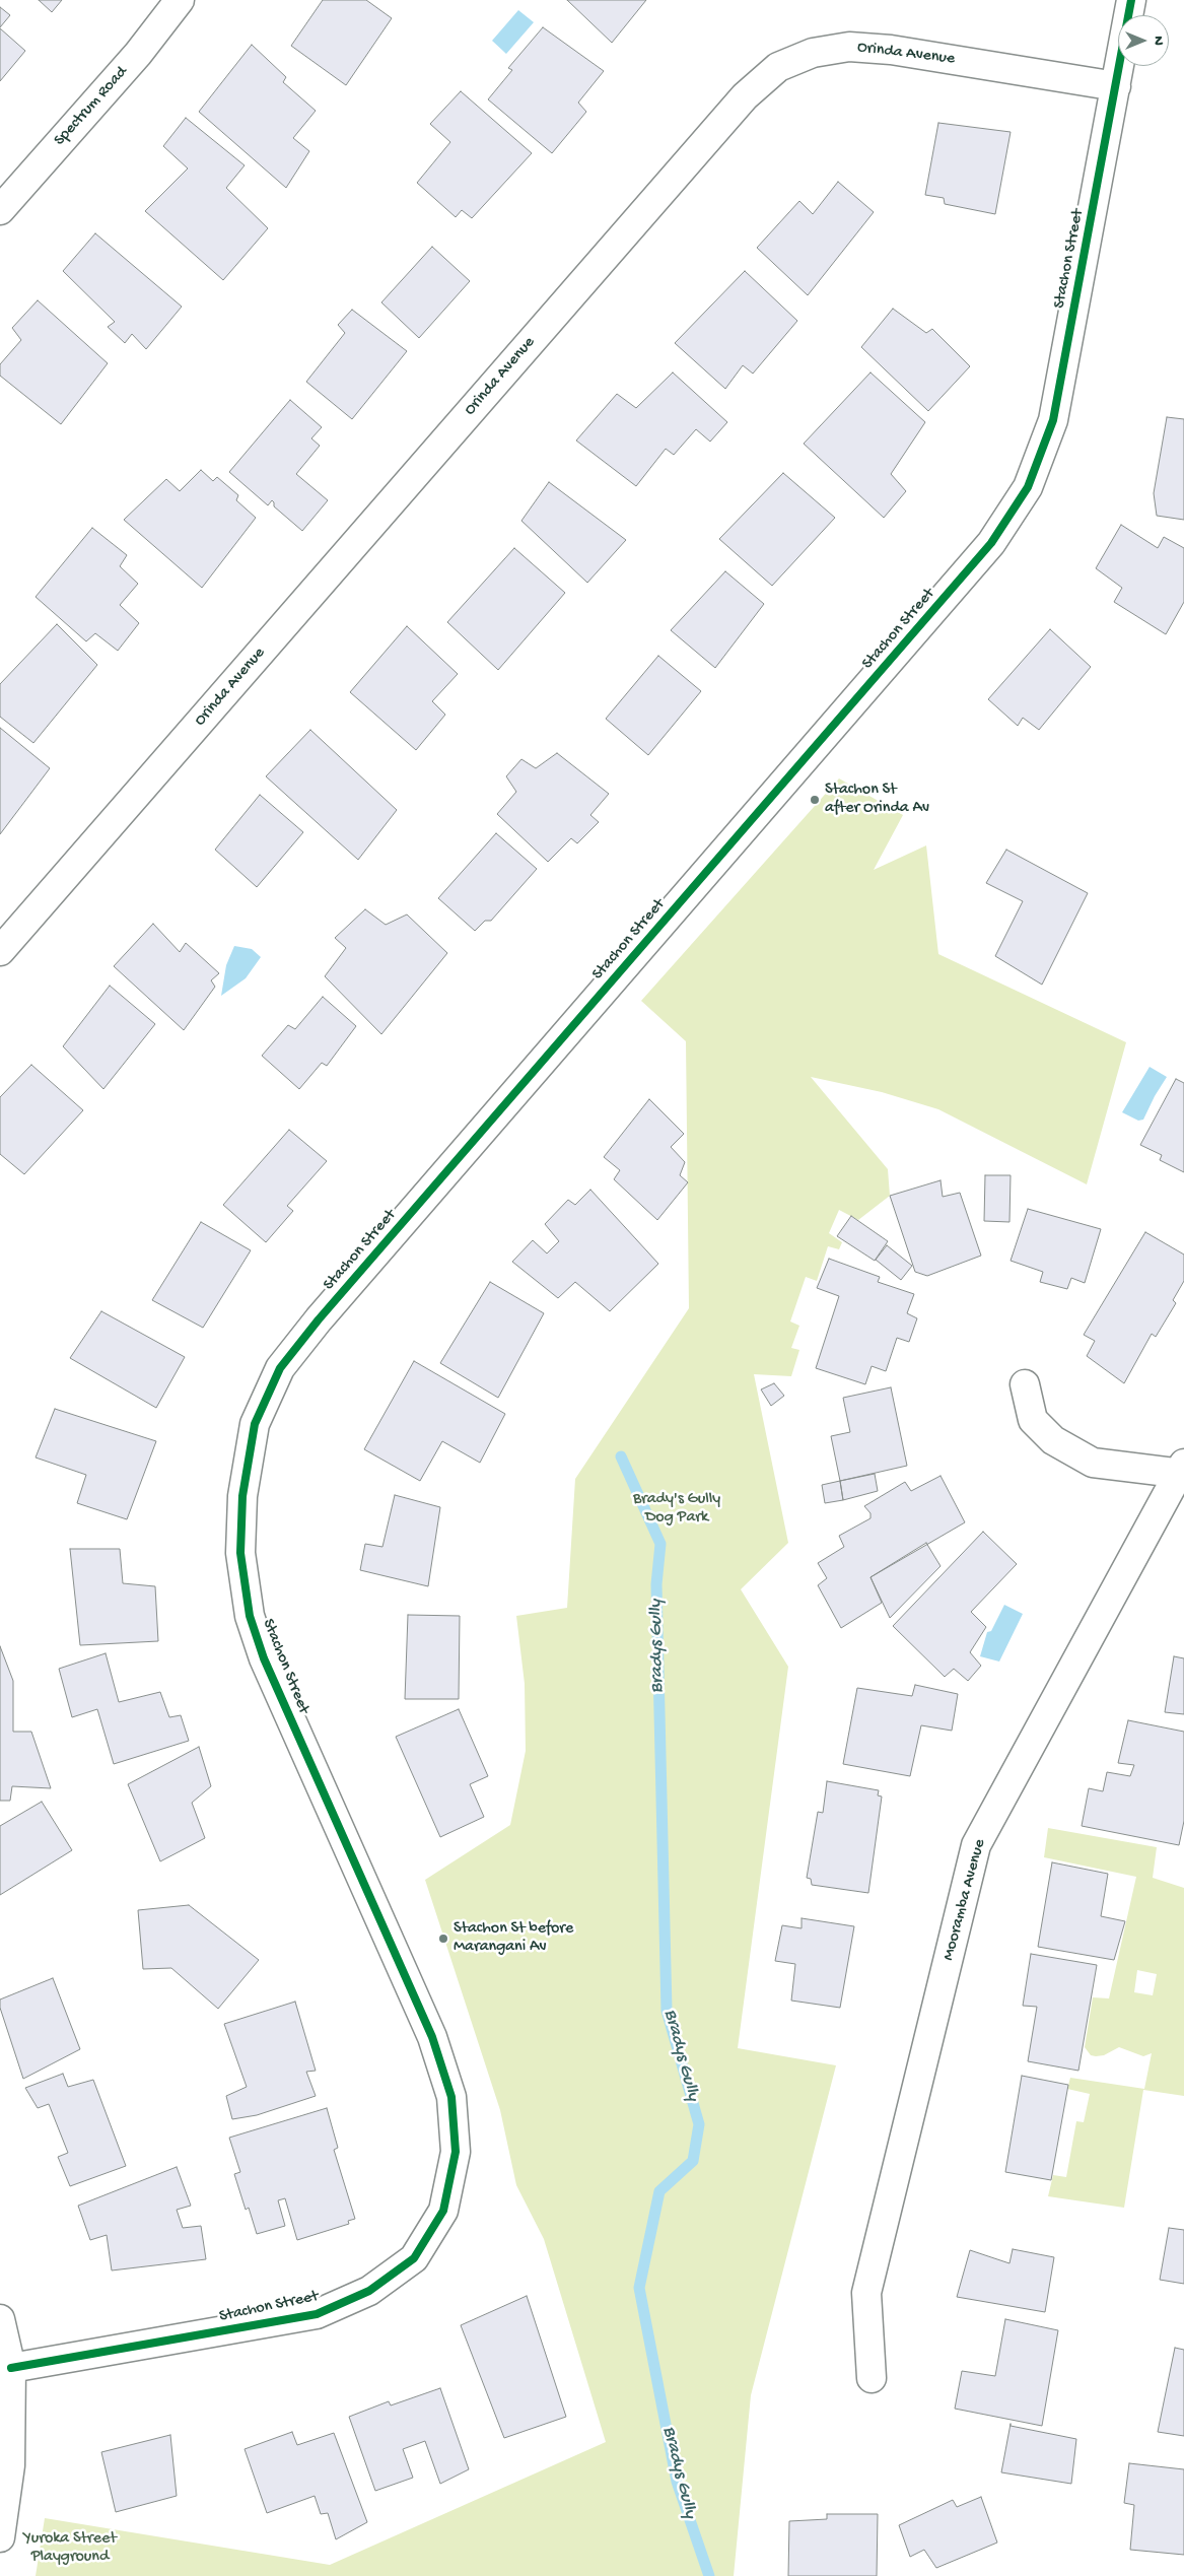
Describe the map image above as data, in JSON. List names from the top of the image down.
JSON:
{
  "streets": {
    "street": [
      "Orinda Avenue",
      "Spectrum Road",
      "Stachon Street",
      "Mooramba Avenue"
    ]
  },
  "crossings": [
    ["Orinda Avenue", "Stachon Street"]
  ],
  "water": ["Bradys Gully"],
  "parks": ["Brady's Gully Dog Park", "Yuroka Street Playground"],
  "places": ["Stachon St after Orinda Av", "Stachon St before Marangani Av"],
  "north": "right"
}
